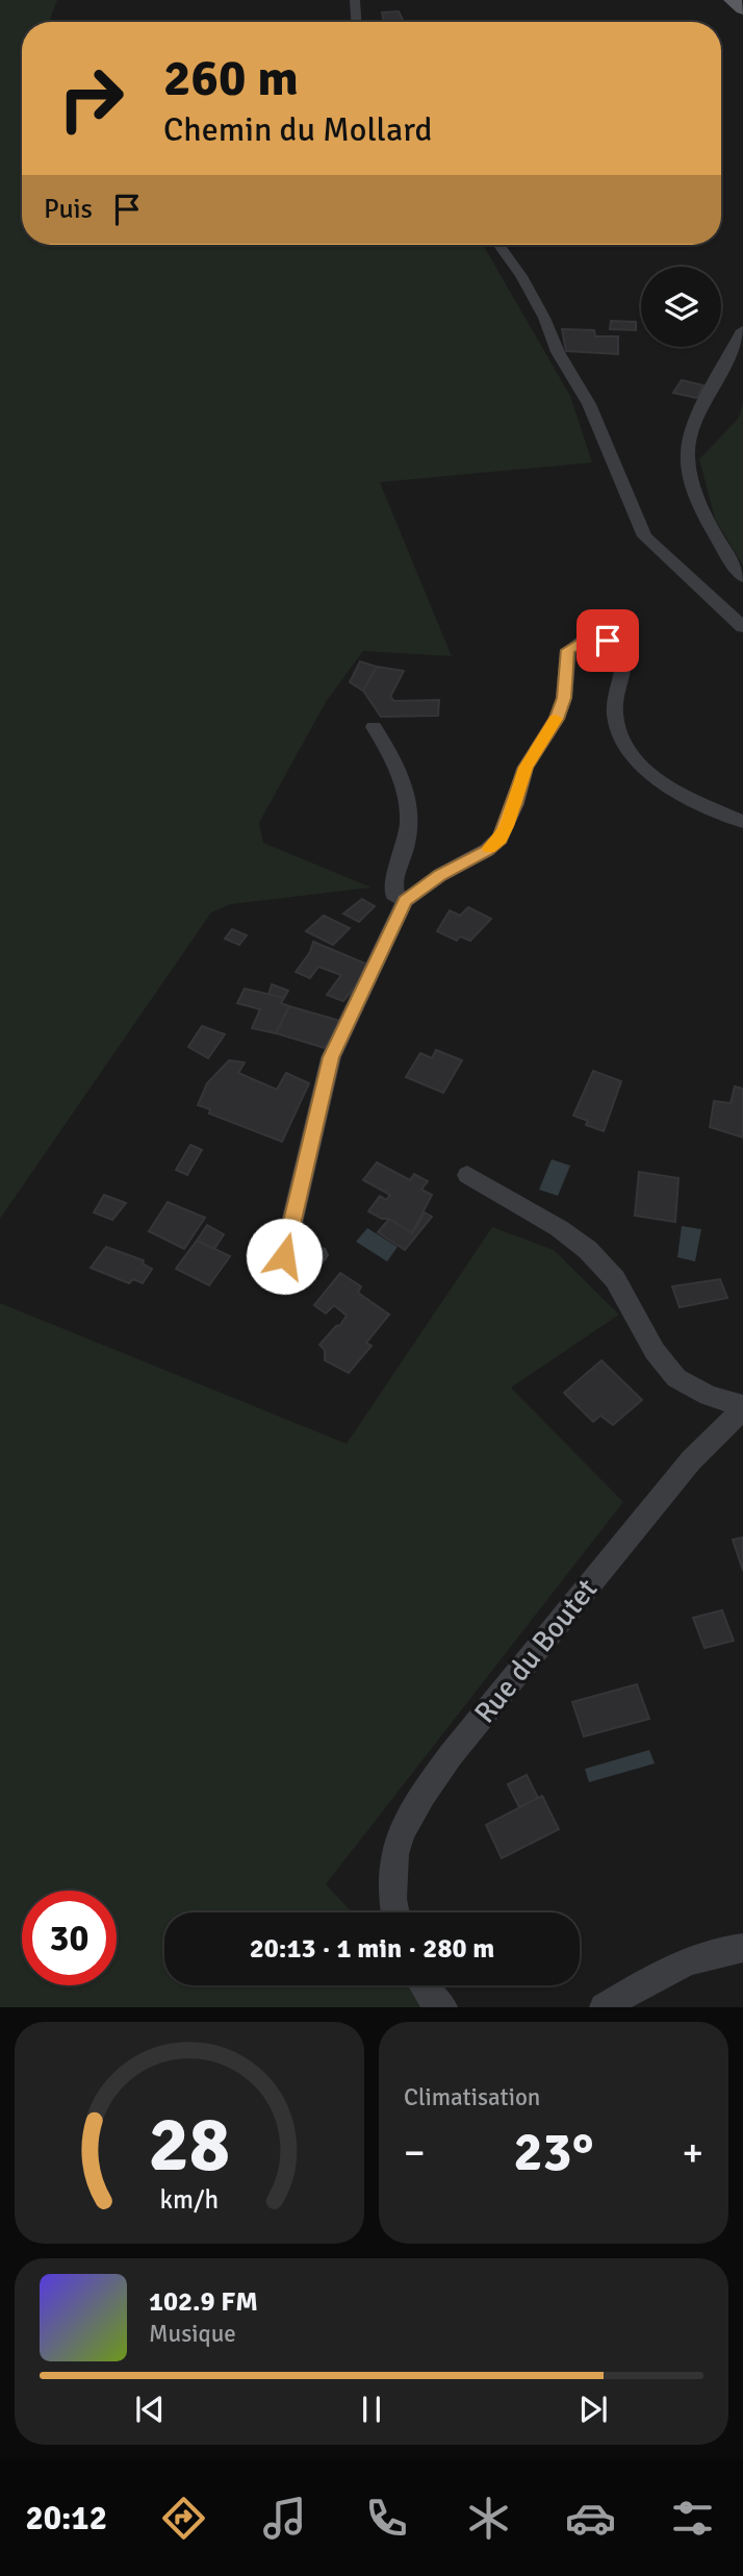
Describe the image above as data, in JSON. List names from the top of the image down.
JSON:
{
  "streets": {
    "street": ["Rue du Boutet"]
  },
  "page": {
    "turn": ["260 m", "Chemin du Mollard"],
    "then": "Puis",
    "limit": "30",
    "trip": "20:13 · 1 min · 280 m",
    "tile": "Climatisation",
    "heat": ["−", "23°", "+"],
    "song": ["102.9 FM", "Musique"],
    "tabs": "20:12",
    "gauge": ["28", "km/h"]
  }
}
